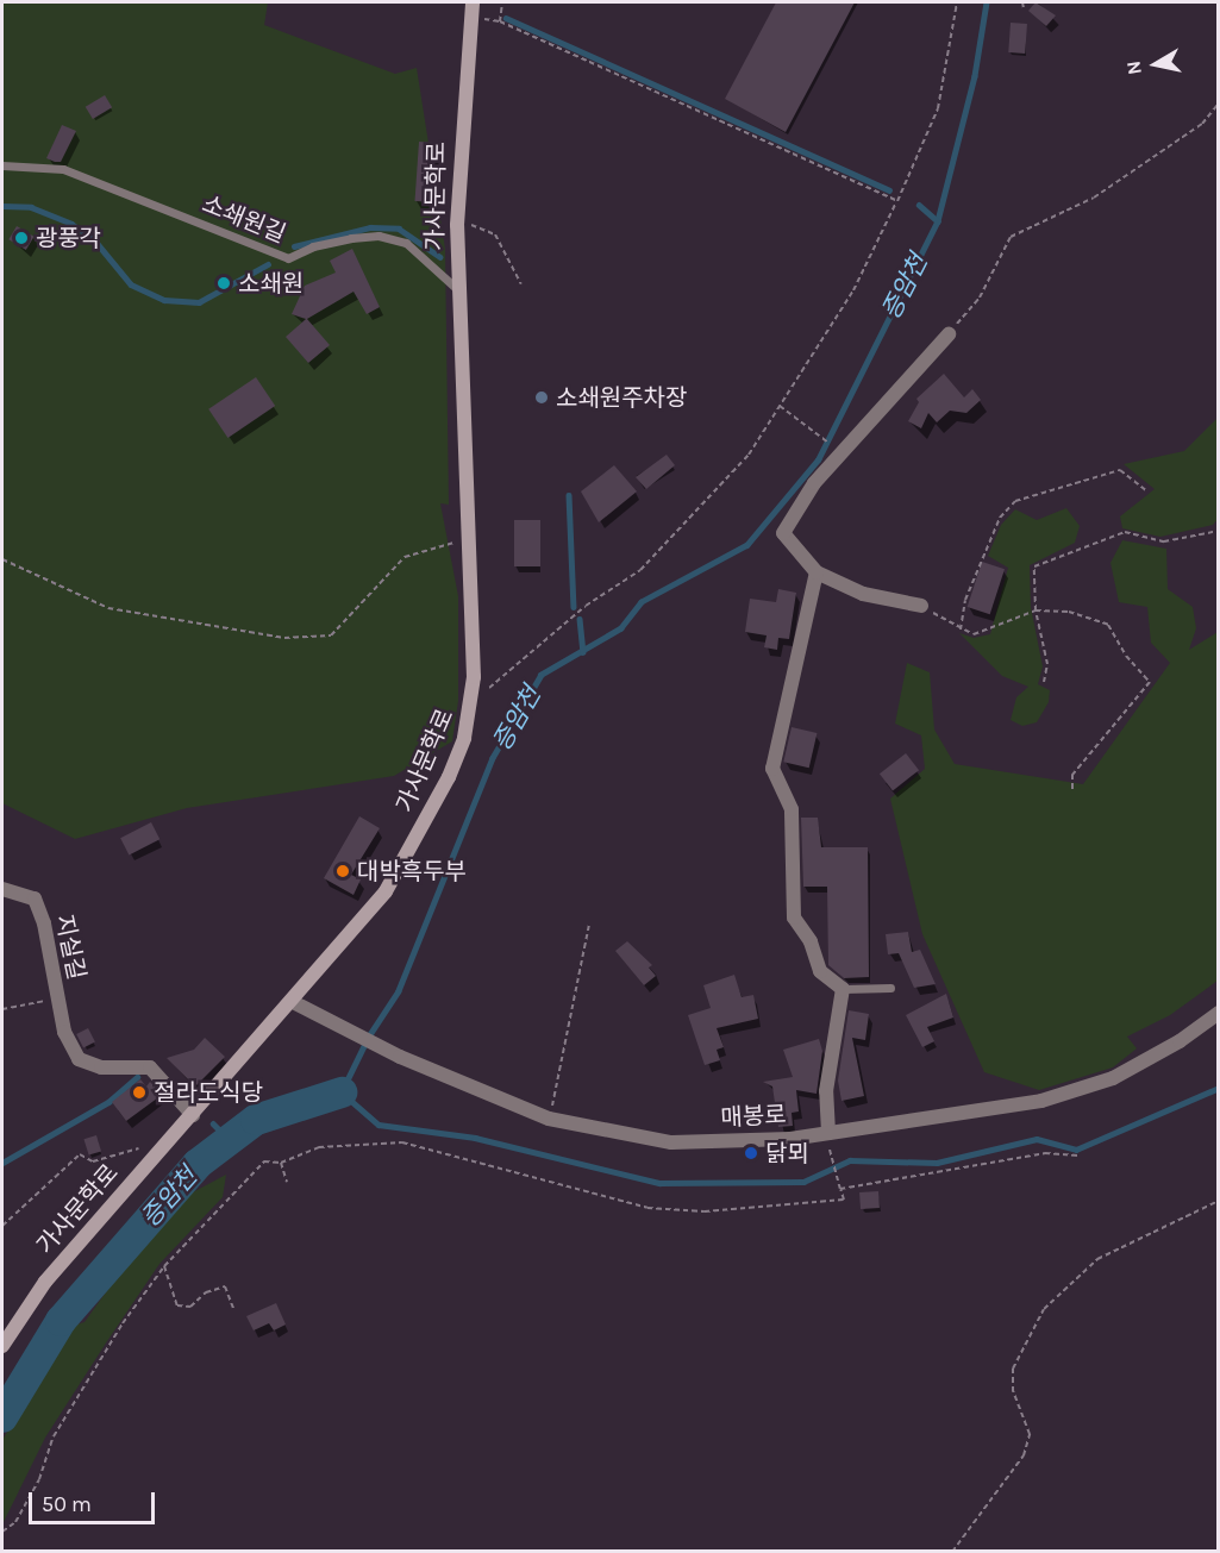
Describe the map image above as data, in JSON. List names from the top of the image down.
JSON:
{
  "streets": {
    "main road": ["가사문학로"],
    "street": ["지실길", "매봉로"],
    "lane": ["소쇄원길"]
  },
  "crossings": [
    ["가사문학로", "소쇄원길"],
    ["가사문학로", "지실길"],
    ["가사문학로", "매봉로"]
  ],
  "water": ["증암천"],
  "places": [
    "광풍각",
    "소쇄원",
    "소쇄원주차장",
    "대박흑두부",
    "절라도식당",
    "닭뫼"
  ],
  "scale_bar": "50 m",
  "north": "left"
}
